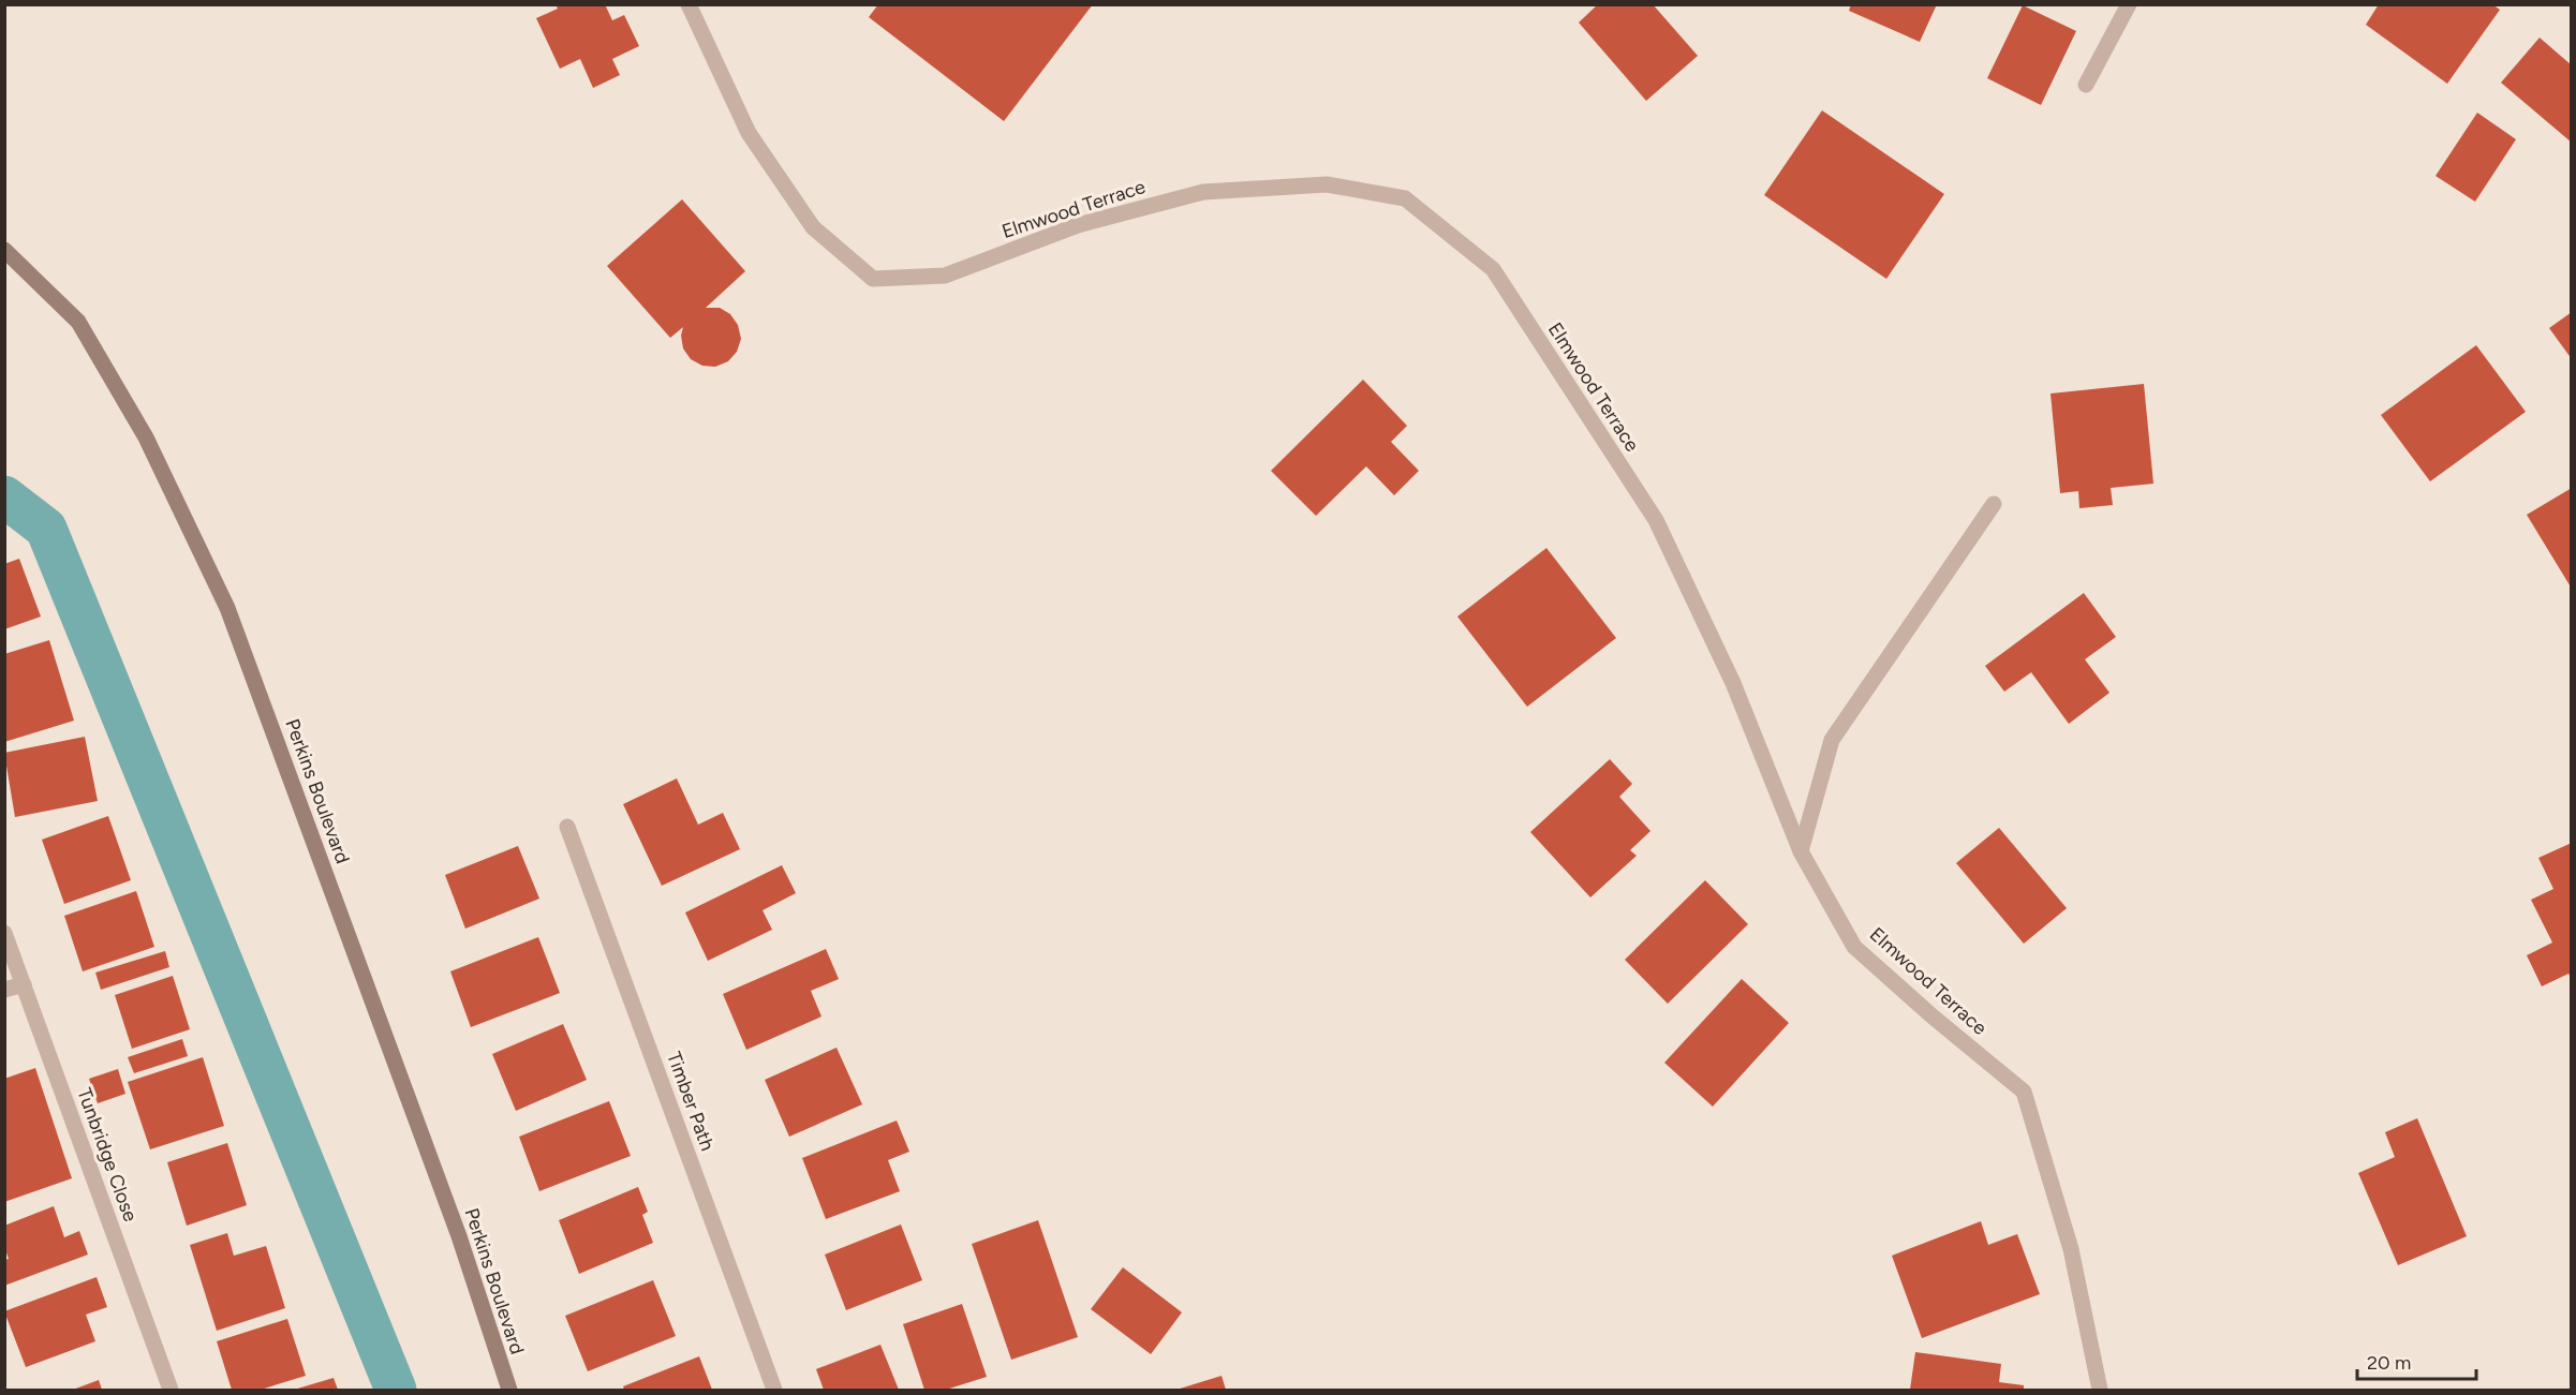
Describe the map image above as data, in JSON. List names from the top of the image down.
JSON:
{
  "streets": {
    "street": [
      "Elmwood Terrace",
      "Perkins Boulevard",
      "Timber Path",
      "Tunbridge Close"
    ]
  },
  "scale_bar": "20 m"
}
